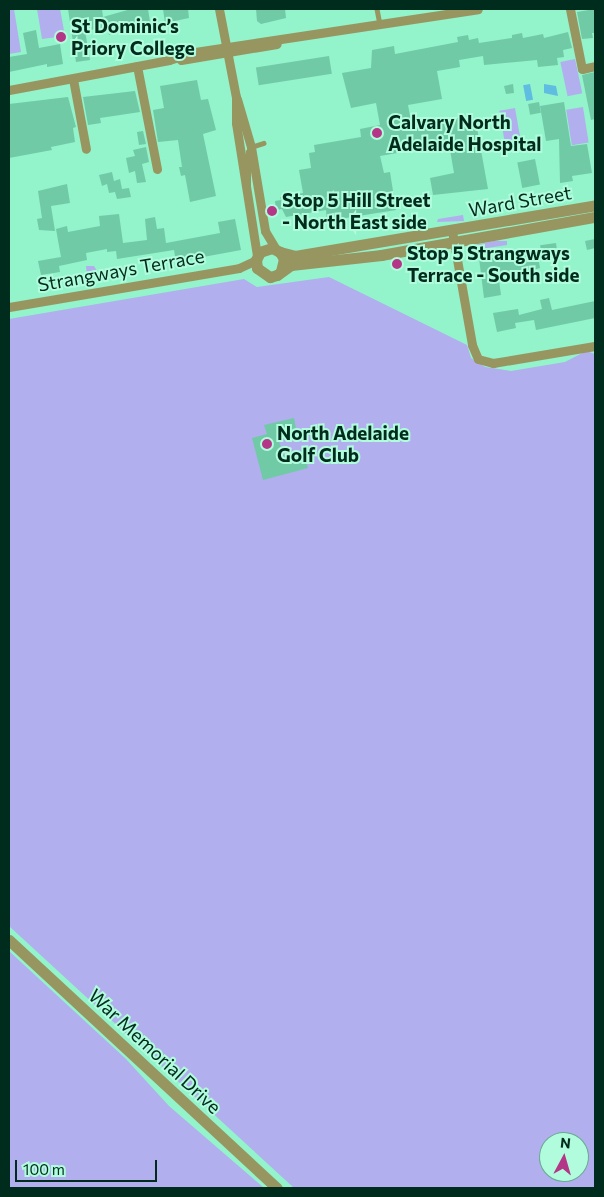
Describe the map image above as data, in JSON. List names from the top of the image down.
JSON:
{
  "streets": {
    "street": ["Ward Street", "Strangways Terrace", "War Memorial Drive"]
  },
  "places": [
    "St Dominic’s Priory College",
    "Calvary North Adelaide Hospital",
    "Stop 5 Hill Street - North East side",
    "Stop 5 Strangways Terrace - South side",
    "North Adelaide Golf Club"
  ],
  "scale_bar": "100 m",
  "north": "top"
}
